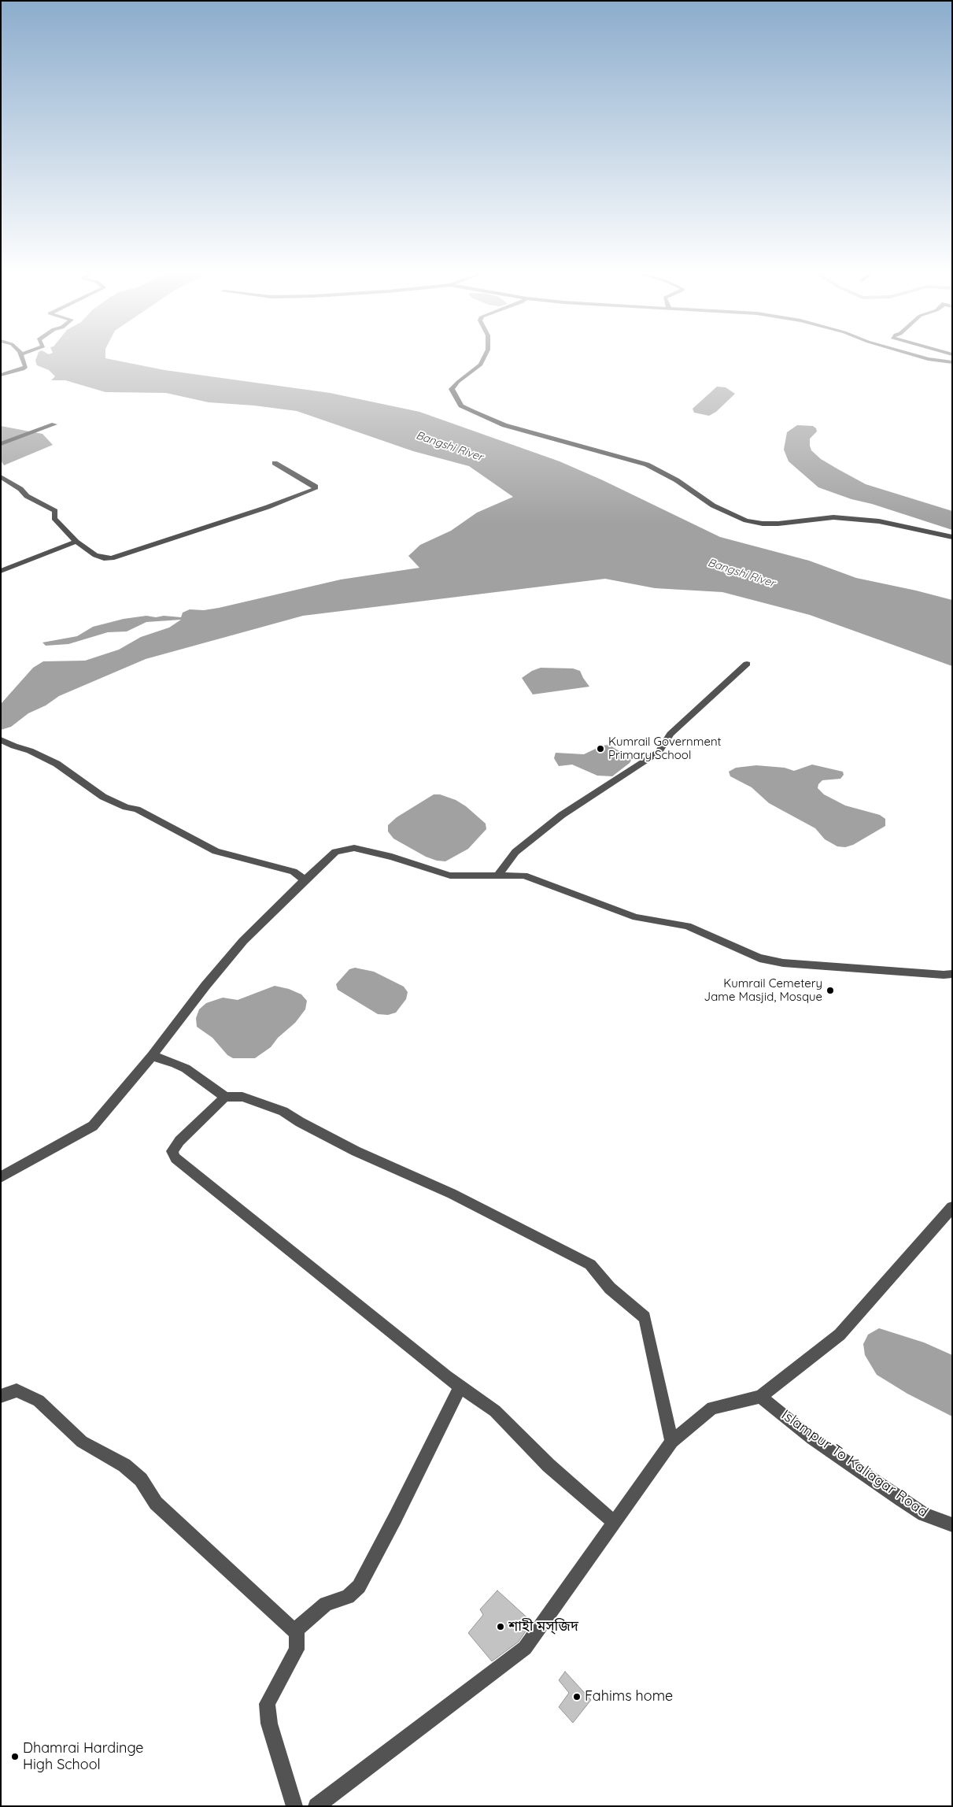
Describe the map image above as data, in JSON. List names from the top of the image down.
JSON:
{
  "streets": {
    "street": ["Islampur To Kaliagar Road"]
  },
  "water": ["Bangshi River"],
  "places": [
    "Kumrail Government Primary School",
    "Kumrail Cemetery Jame Masjid, Mosque",
    "শাহী মস্জিদ",
    "Fahims home",
    "Dhamrai Hardinge High School"
  ]
}
